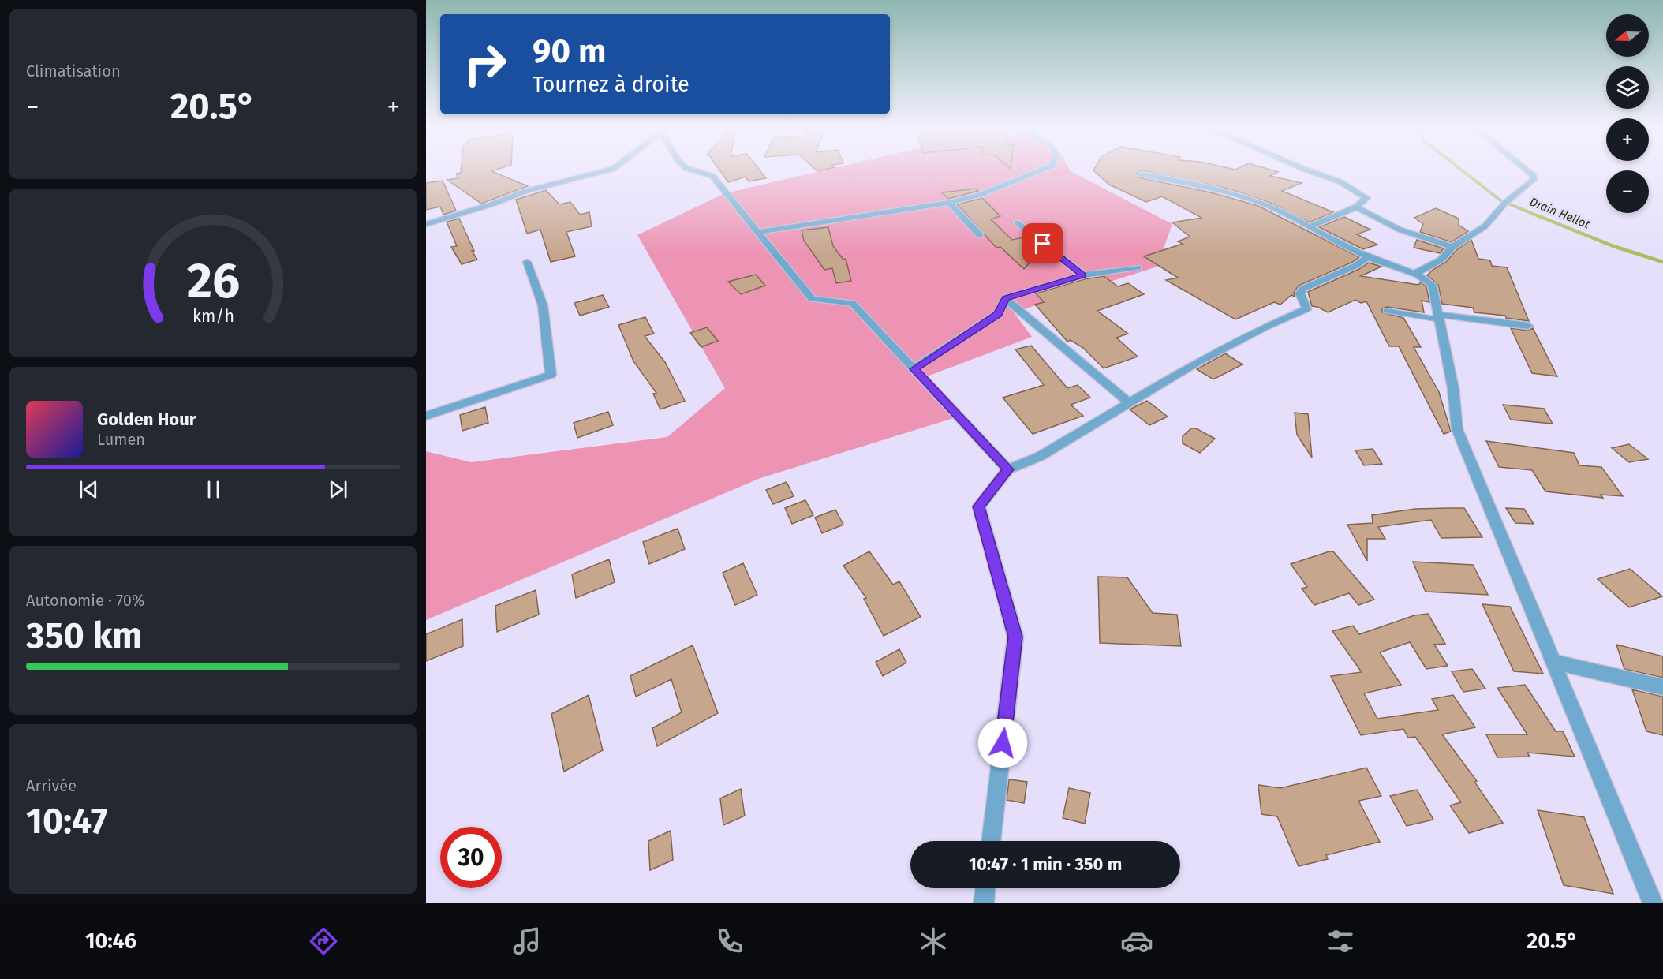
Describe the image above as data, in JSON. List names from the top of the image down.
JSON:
{
  "water": ["Drain Hellot"],
  "north": "left",
  "page": {
    "tile": [
      "Climatisation",
      ["Autonomie · 70%", "350 km"],
      ["Arrivée", "10:47"]
    ],
    "map_buttons": ["+", "−"],
    "turn": ["90 m", "Tournez à droite"],
    "heat": ["−", "20.5°", "+"],
    "song": ["Golden Hour", "Lumen"],
    "limit": "30",
    "trip": "10:47 · 1 min · 350 m",
    "tabs": ["10:46", "20.5°"],
    "gauge": ["26", "km/h"]
  }
}
